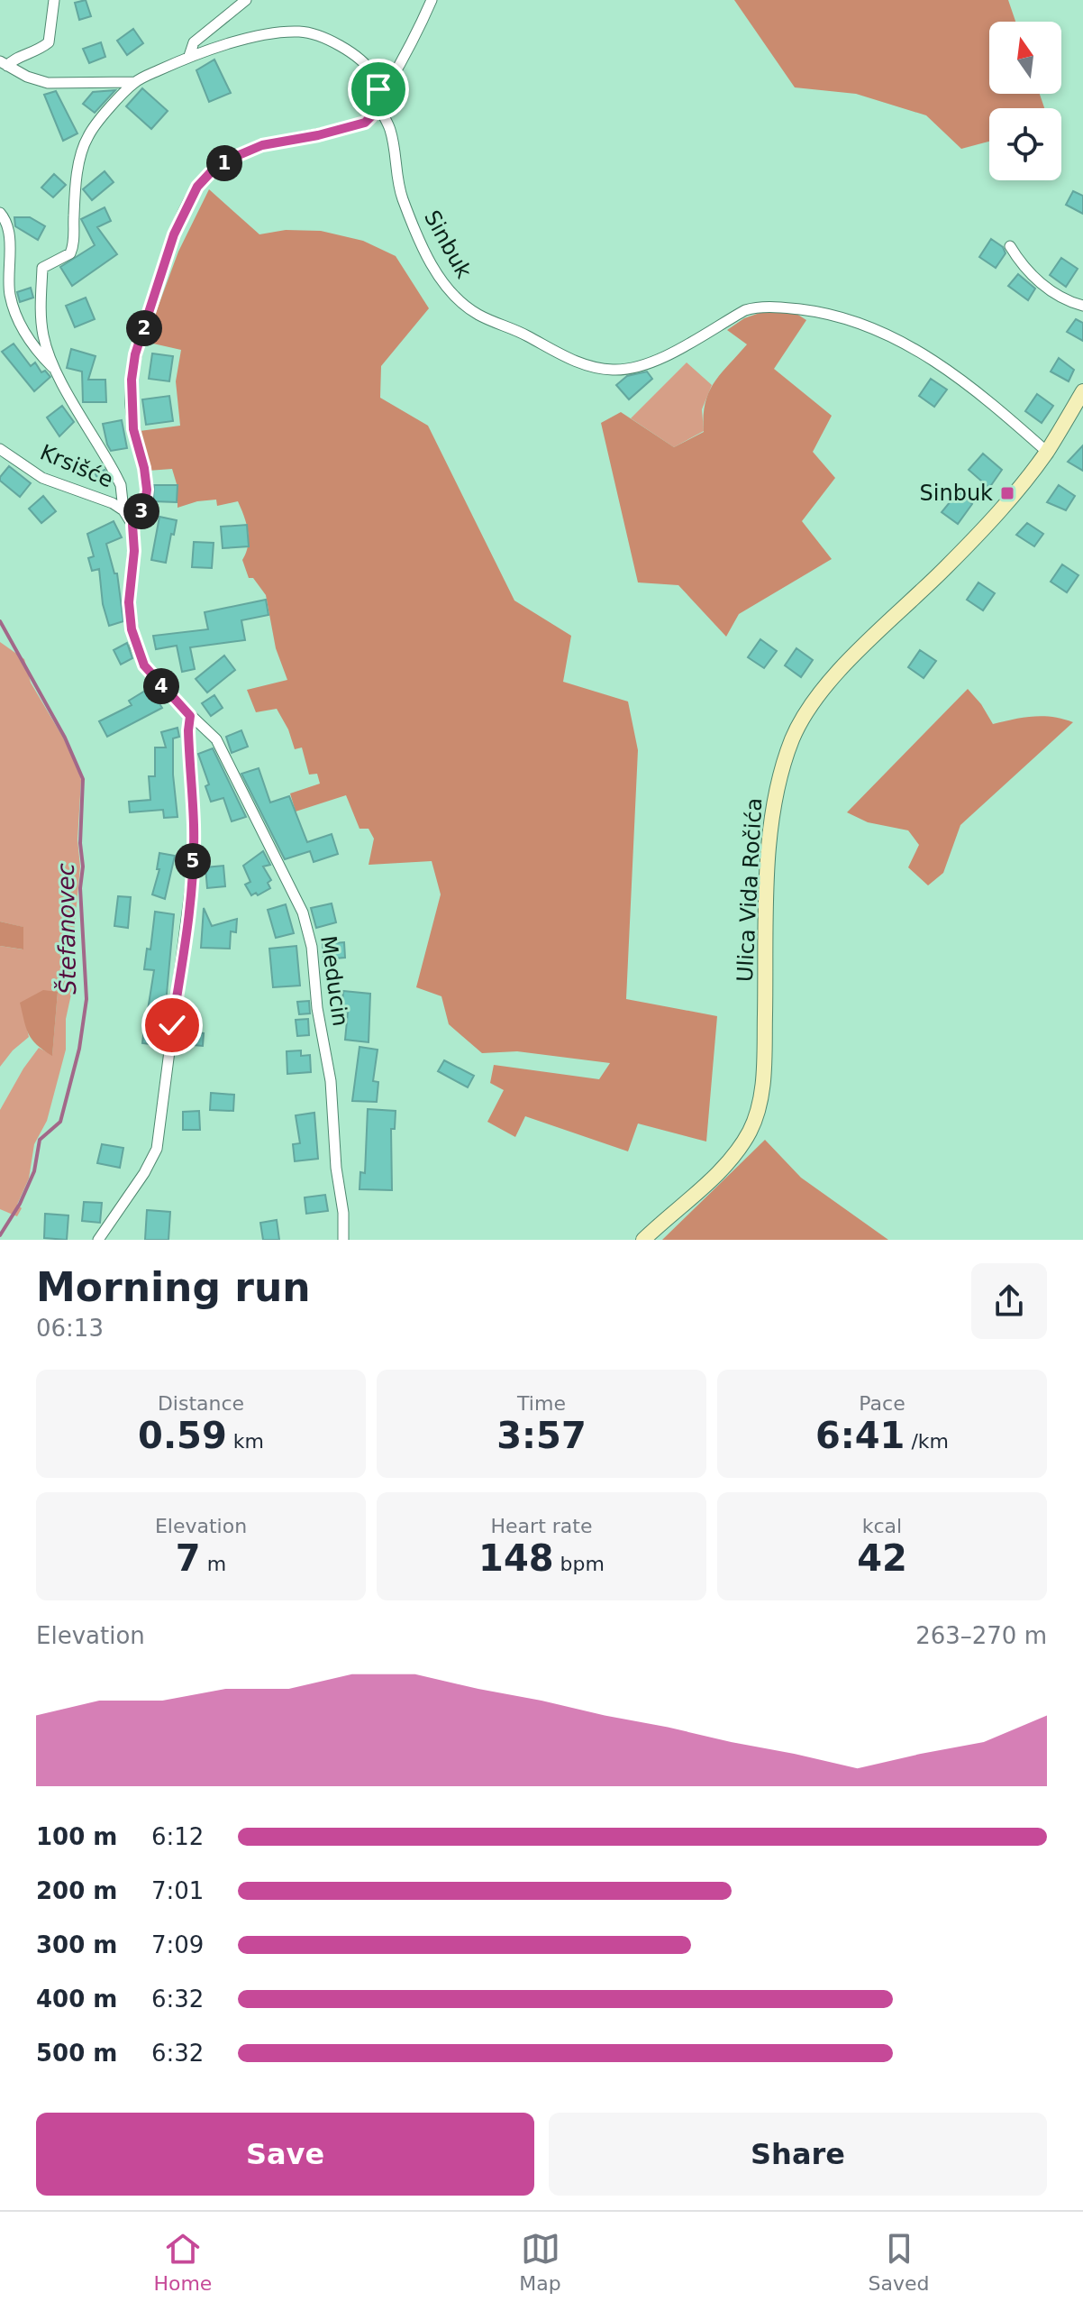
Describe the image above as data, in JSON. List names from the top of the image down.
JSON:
{
  "streets": {
    "main road": ["Ulica Vida Ročića"],
    "street": ["Sinbuk", "Krsišće", "Meducin"]
  },
  "crossings": [
    ["Sinbuk", "Ulica Vida Ročića"],
    ["Krsišće", "Meducin"]
  ],
  "water": ["Štefanovec"],
  "places": {
    "transit": ["Sinbuk"]
  },
  "north": "top",
  "page": {
    "pins": [
      "1",
      "2",
      "3",
      "4",
      "5"
    ],
    "heading": ["Morning run", "06:13"],
    "stats": [
      ["Distance", "0.59 km"],
      ["Time", "3:57"],
      ["Pace", "6:41 /km"],
      ["Elevation", "7 m"],
      ["Heart rate", "148 bpm"],
      ["kcal", "42"]
    ],
    "chart": ["Elevation", "263–270 m"],
    "list": [
      {
        "name": "100 m",
        "note": "6:12"
      },
      {
        "name": "200 m",
        "note": "7:01"
      },
      {
        "name": "300 m",
        "note": "7:09"
      },
      {
        "name": "400 m",
        "note": "6:32"
      },
      {
        "name": "500 m",
        "note": "6:32"
      }
    ],
    "buttons": ["Save", "Share"],
    "tabs": ["Home", "Map", "Saved"]
  }
}
